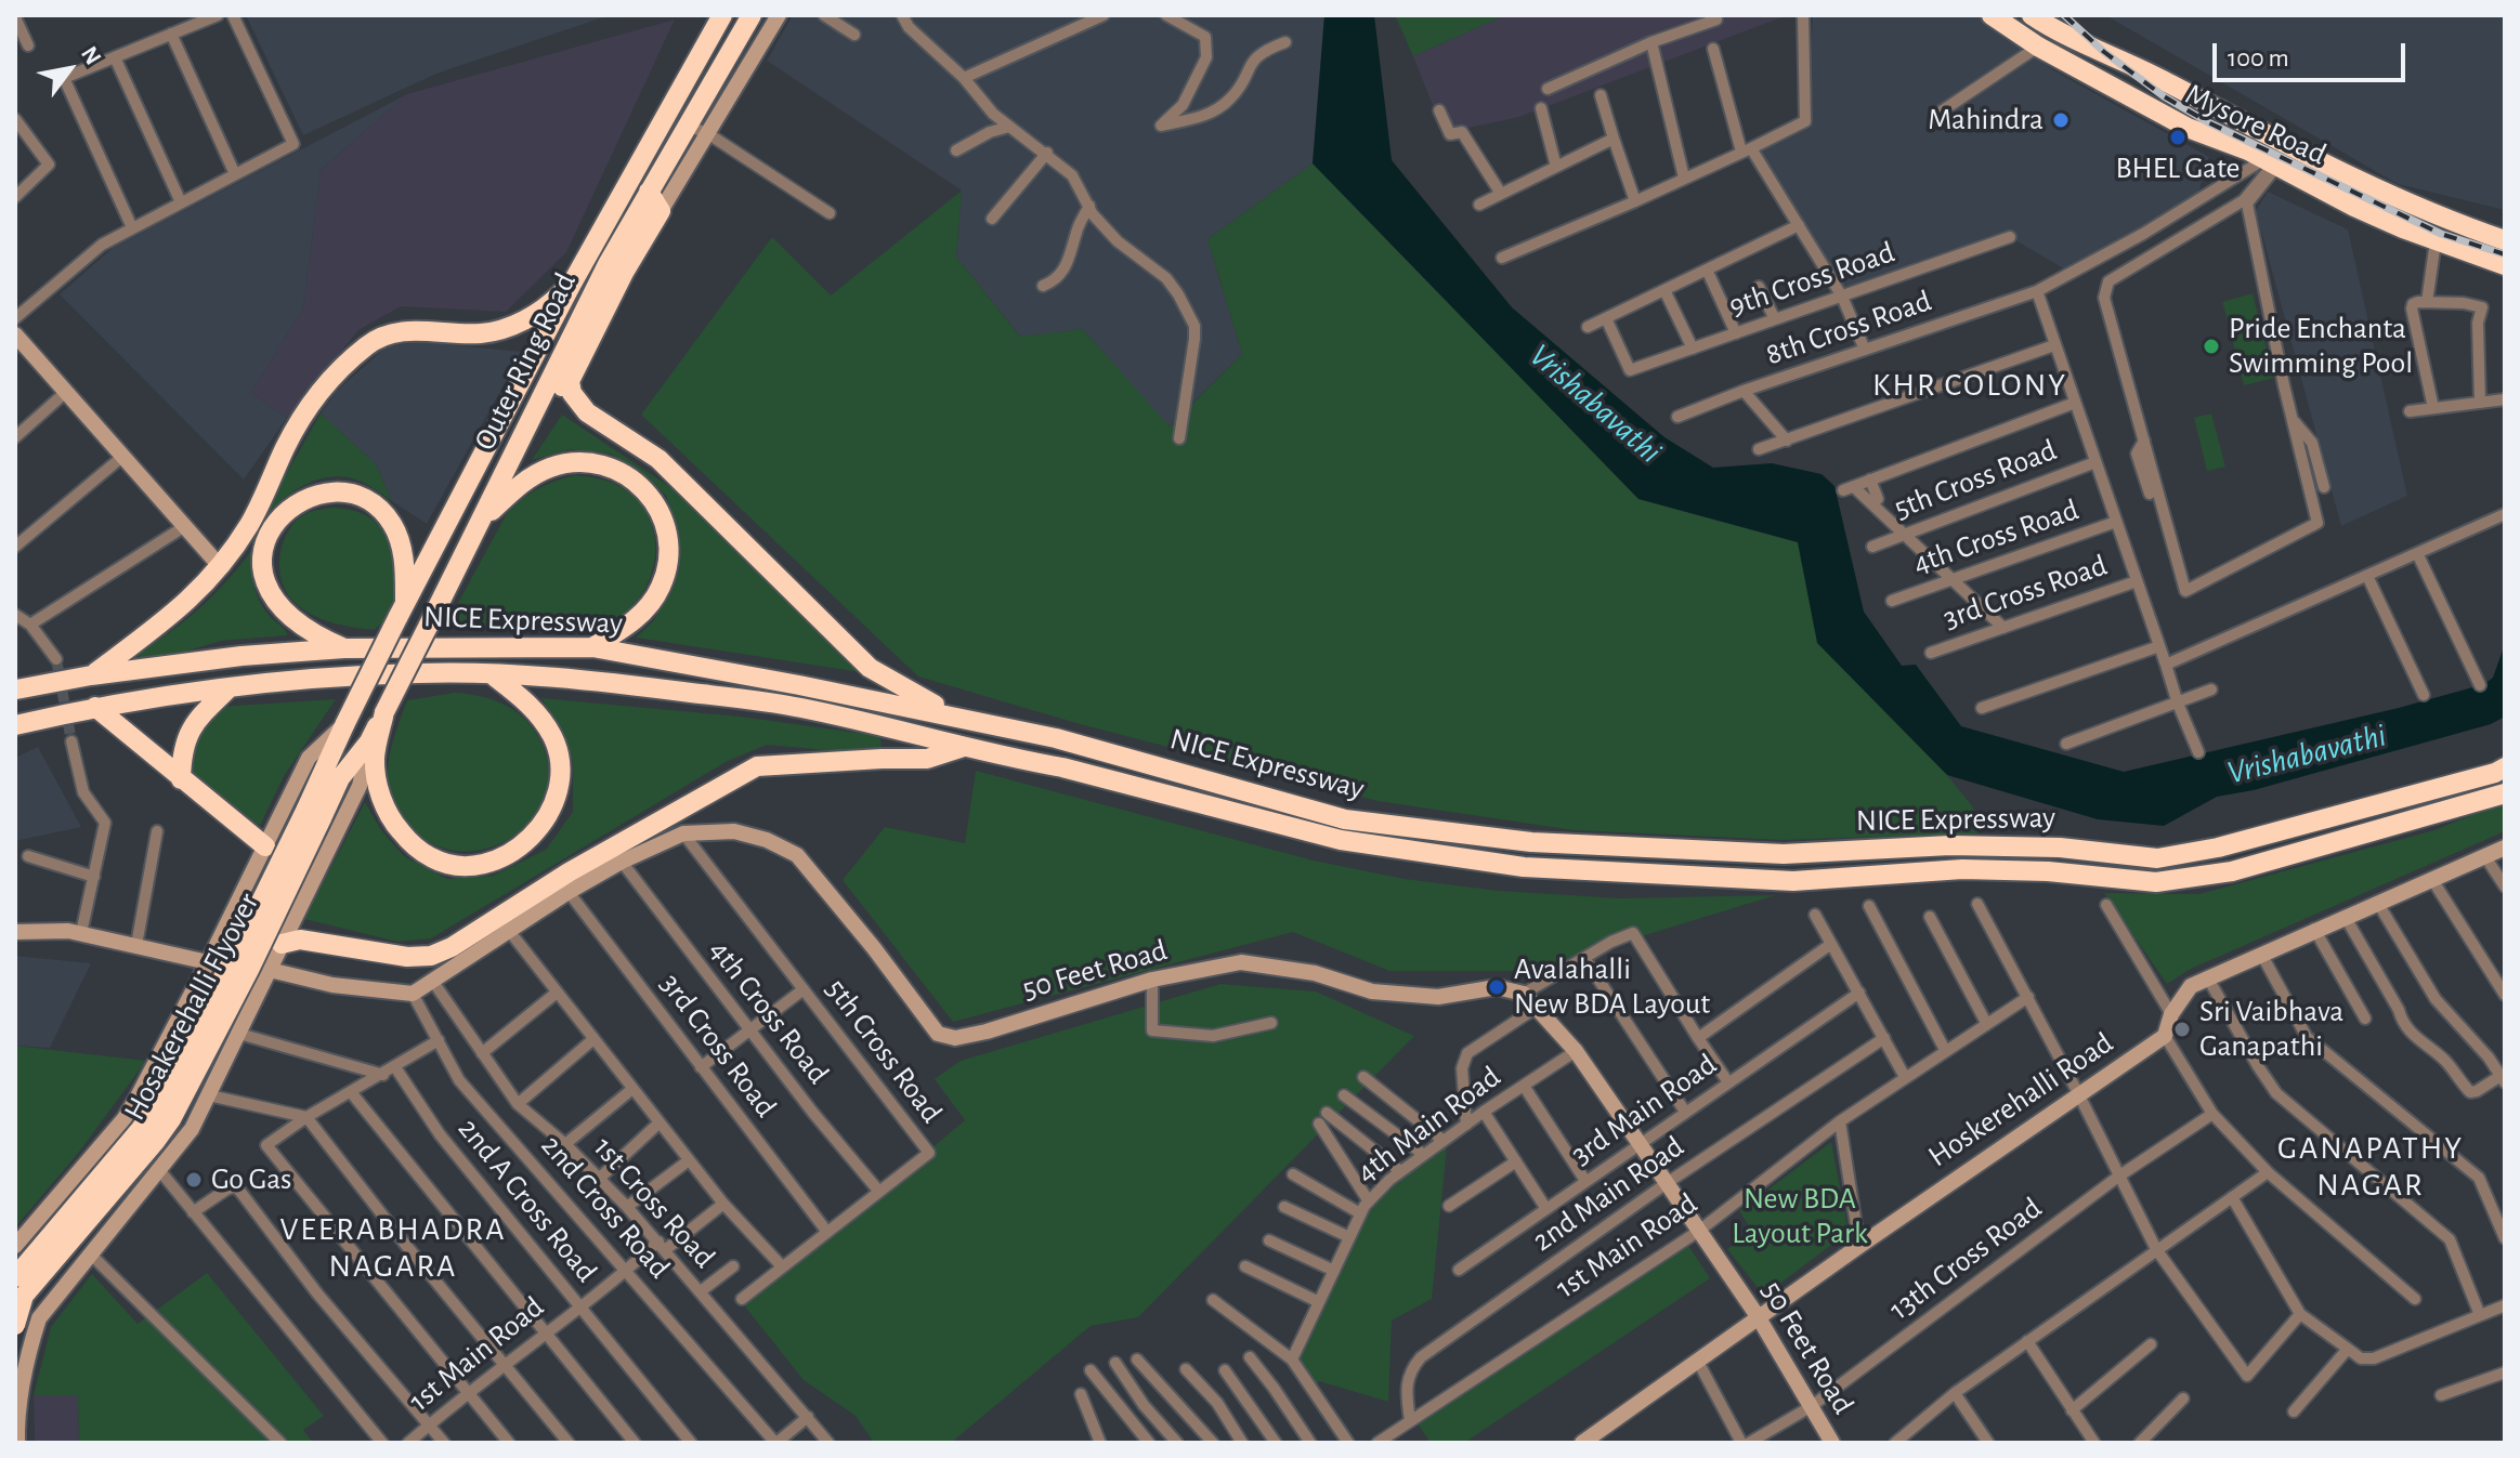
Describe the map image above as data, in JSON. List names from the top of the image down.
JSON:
{
  "streets": {
    "highway": [
      "Mysore Road",
      "Outer Ring Road",
      "NICE Expressway",
      "Hosakerehalli Flyover"
    ],
    "street": [
      "9th Cross Road",
      "8th Cross Road",
      "5th Cross Road",
      "4th Cross Road",
      "3rd Cross Road",
      "50 Feet Road",
      "Hoskerehalli Road",
      "3rd Main Road",
      "4th Main Road",
      "2nd Main Road",
      "2nd A Cross Road",
      "1st Cross Road",
      "2nd Cross Road",
      "1st Main Road",
      "13th Cross Road"
    ]
  },
  "crossings": [
    ["Mysore Road", "8th Cross Road"],
    ["Outer Ring Road", "Hosakerehalli Flyover"],
    ["5th Cross Road", "4th Cross Road"],
    ["5th Cross Road", "3rd Cross Road"],
    ["5th Cross Road", "50 Feet Road"],
    ["4th Cross Road", "50 Feet Road"],
    ["3rd Cross Road", "50 Feet Road"],
    ["50 Feet Road", "Hoskerehalli Road"],
    ["50 Feet Road", "3rd Main Road"],
    ["50 Feet Road", "4th Main Road"],
    ["50 Feet Road", "2nd Main Road"],
    ["50 Feet Road", "1st Cross Road"],
    ["50 Feet Road", "2nd Cross Road"],
    ["50 Feet Road", "1st Main Road"],
    ["50 Feet Road", "13th Cross Road"],
    ["2nd Main Road", "1st Main Road"],
    ["2nd A Cross Road", "1st Main Road"],
    ["1st Cross Road", "1st Main Road"],
    ["2nd Cross Road", "1st Main Road"]
  ],
  "districts": ["KHR COLONY", "GANAPATHY NAGAR", "VEERABHADRA NAGARA"],
  "water": ["Vrishabavathi"],
  "parks": ["New BDA Layout Park"],
  "places": [
    "Mahindra",
    "BHEL Gate",
    "Pride Enchanta Swimming Pool",
    "Avalahalli New BDA Layout",
    "Sri Vaibhava Ganapathi",
    "Go Gas"
  ],
  "scale_bar": "100 m",
  "north": "top right"
}
